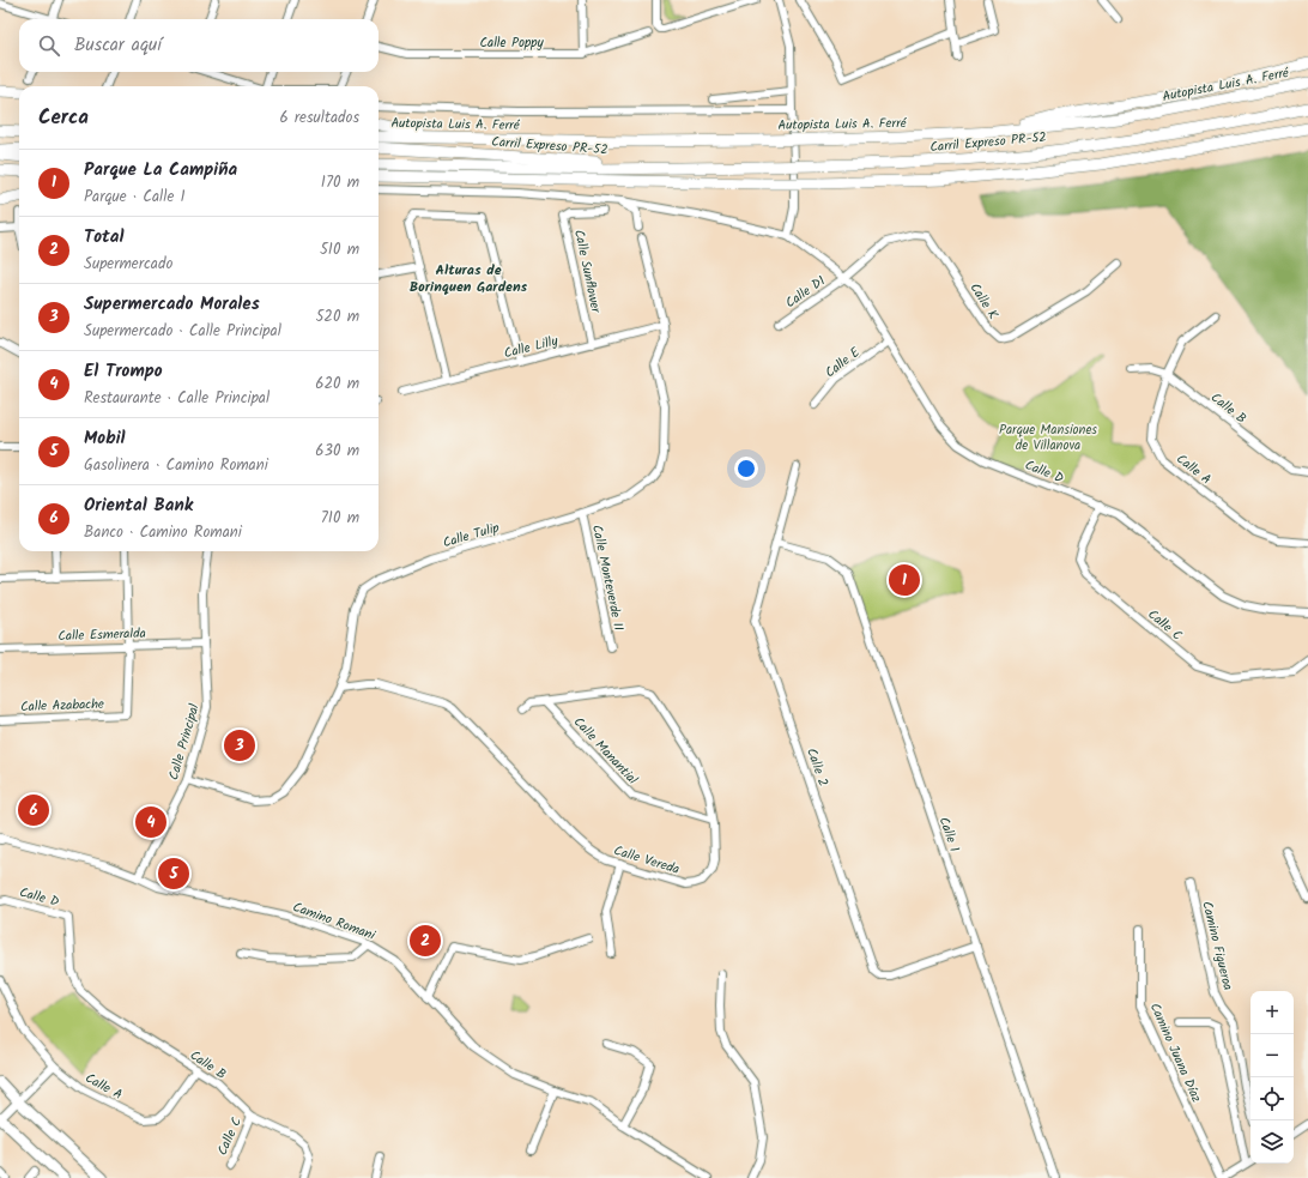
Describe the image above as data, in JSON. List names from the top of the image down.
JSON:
{
  "streets": {
    "highway": ["Autopista Luis A. Ferré", "Carril Expreso PR-52"],
    "street": [
      "Calle Poppy",
      "Calle Sunflower",
      "Calle D1",
      "Calle K",
      "Calle Lilly",
      "Calle E",
      "Calle B",
      "Calle A",
      "Calle D",
      "Calle Tulip",
      "Calle Monteverde II",
      "Calle C",
      "Calle Esmeralda",
      "Calle Azabache",
      "Calle Principal",
      "Calle Manantial",
      "Calle 2",
      "Calle 1",
      "Calle Vereda",
      "Camino Romani",
      "Camino Figueroa",
      "Camino Juana Díaz"
    ]
  },
  "crossings": [
    ["Calle Sunflower", "Calle Lilly"],
    ["Calle D1", "Calle K"],
    ["Calle D1", "Calle D"],
    ["Calle K", "Calle D"],
    ["Calle Lilly", "Calle Tulip"],
    ["Calle E", "Calle D"],
    ["Calle B", "Calle A"],
    ["Calle B", "Calle D"],
    ["Calle B", "Calle C"],
    ["Calle D", "Calle C"],
    ["Calle Tulip", "Calle Monteverde II"],
    ["Calle Tulip", "Calle Principal"],
    ["Calle Tulip", "Calle Vereda"],
    ["Calle Esmeralda", "Calle Azabache"],
    ["Calle Esmeralda", "Calle Principal"],
    ["Calle Principal", "Camino Romani"],
    ["Calle Manantial", "Calle Vereda"],
    ["Calle 2", "Calle 1"]
  ],
  "districts": ["Alturas de Borinquen Gardens"],
  "parks": ["Parque Mansiones de Villanova"],
  "page": {
    "search": "Buscar aquí",
    "heading": ["Cerca", "6 resultados"],
    "list": [
      {
        "mark": "1",
        "name": "Parque La Campiña",
        "note": "Parque · Calle 1",
        "value": "170 m"
      },
      {
        "mark": "2",
        "name": "Total",
        "note": "Supermercado",
        "value": "510 m"
      },
      {
        "mark": "3",
        "name": "Supermercado Morales",
        "note": "Supermercado · Calle Principal",
        "value": "520 m"
      },
      {
        "mark": "4",
        "name": "El Trompo",
        "note": "Restaurante · Calle Principal",
        "value": "620 m"
      },
      {
        "mark": "5",
        "name": "Mobil",
        "note": "Gasolinera · Camino Romani",
        "value": "630 m"
      },
      {
        "mark": "6",
        "name": "Oriental Bank",
        "note": "Banco · Camino Romani",
        "value": "710 m"
      }
    ],
    "pins": [
      "1",
      "3",
      "6",
      "4",
      "5",
      "2"
    ],
    "map_buttons": ["+", "−"]
  }
}
